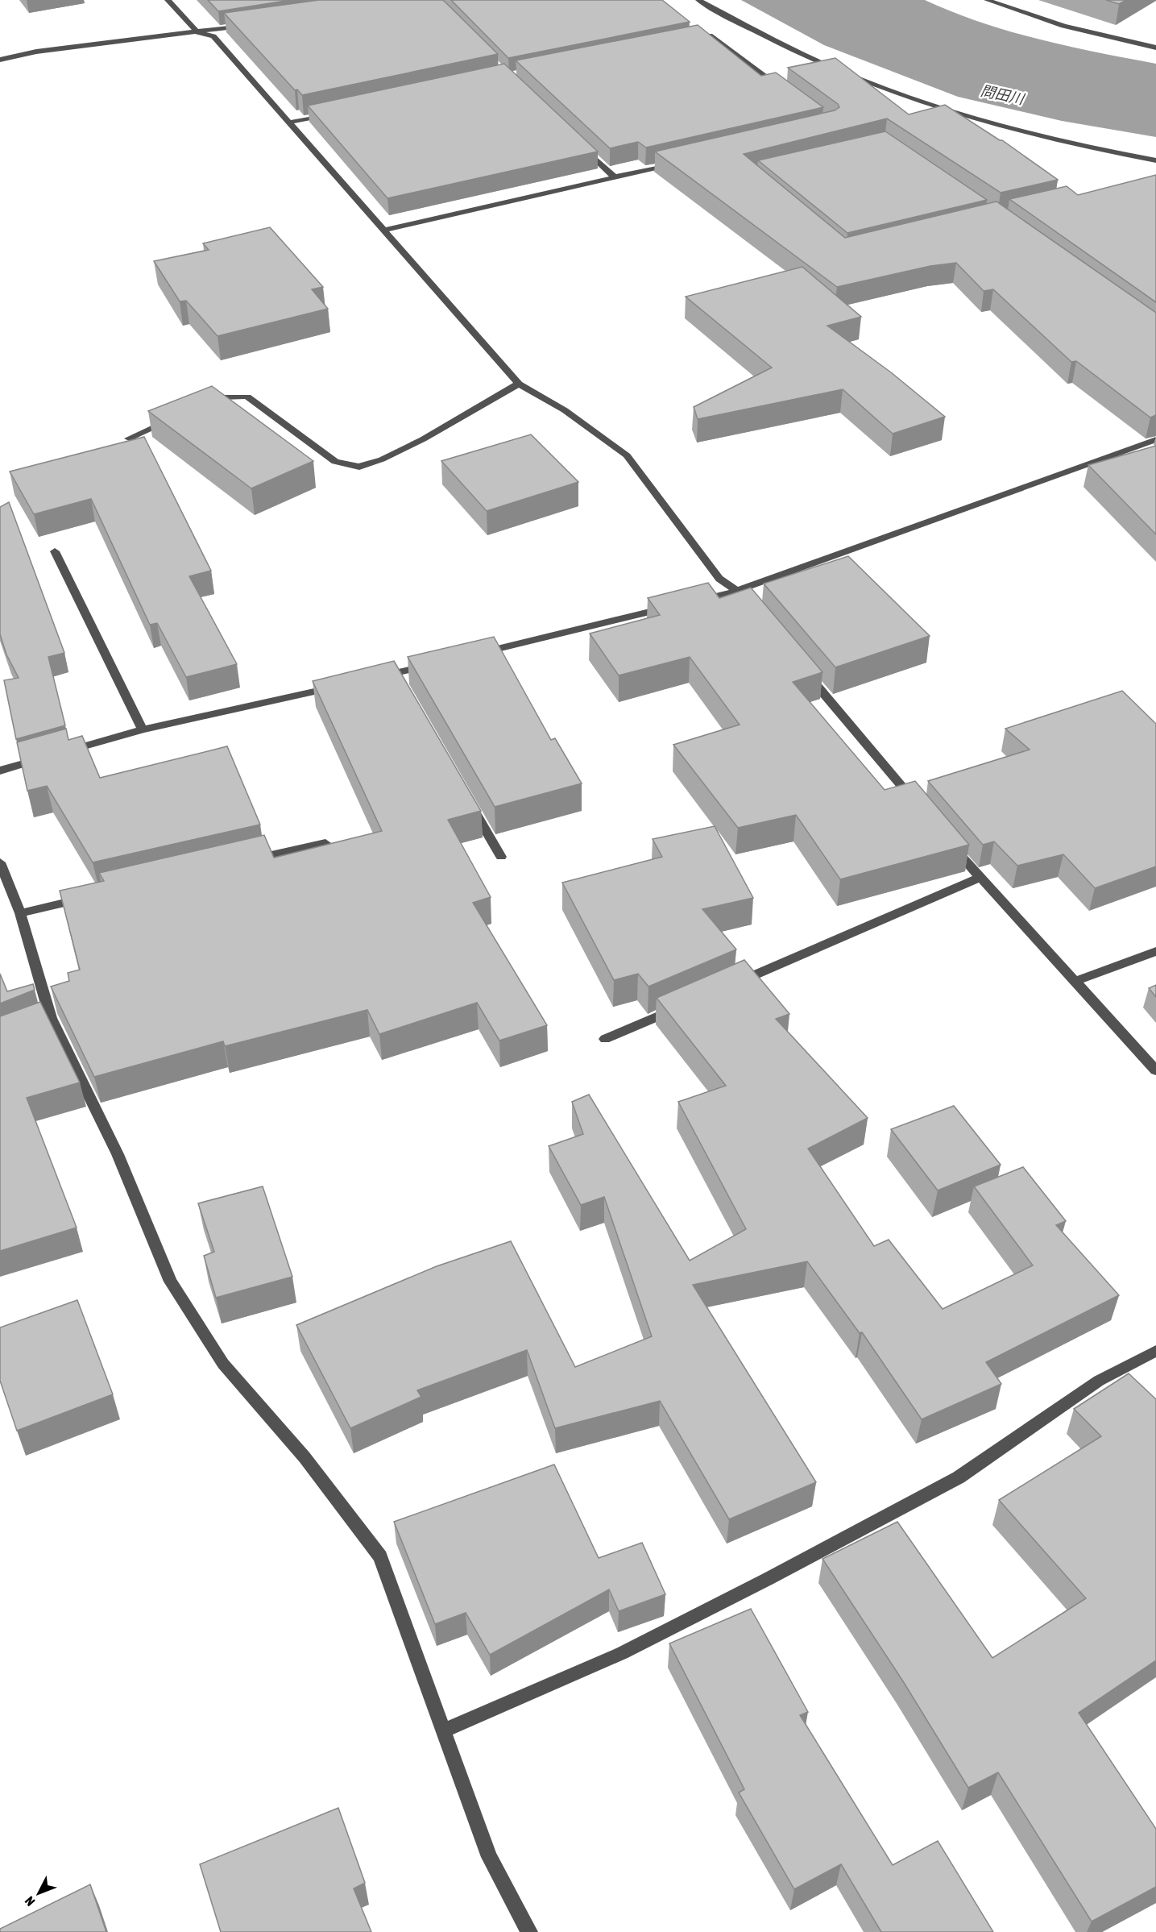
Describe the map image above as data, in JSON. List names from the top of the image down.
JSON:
{
  "water": ["問田川"],
  "north": "bottom left"
}
